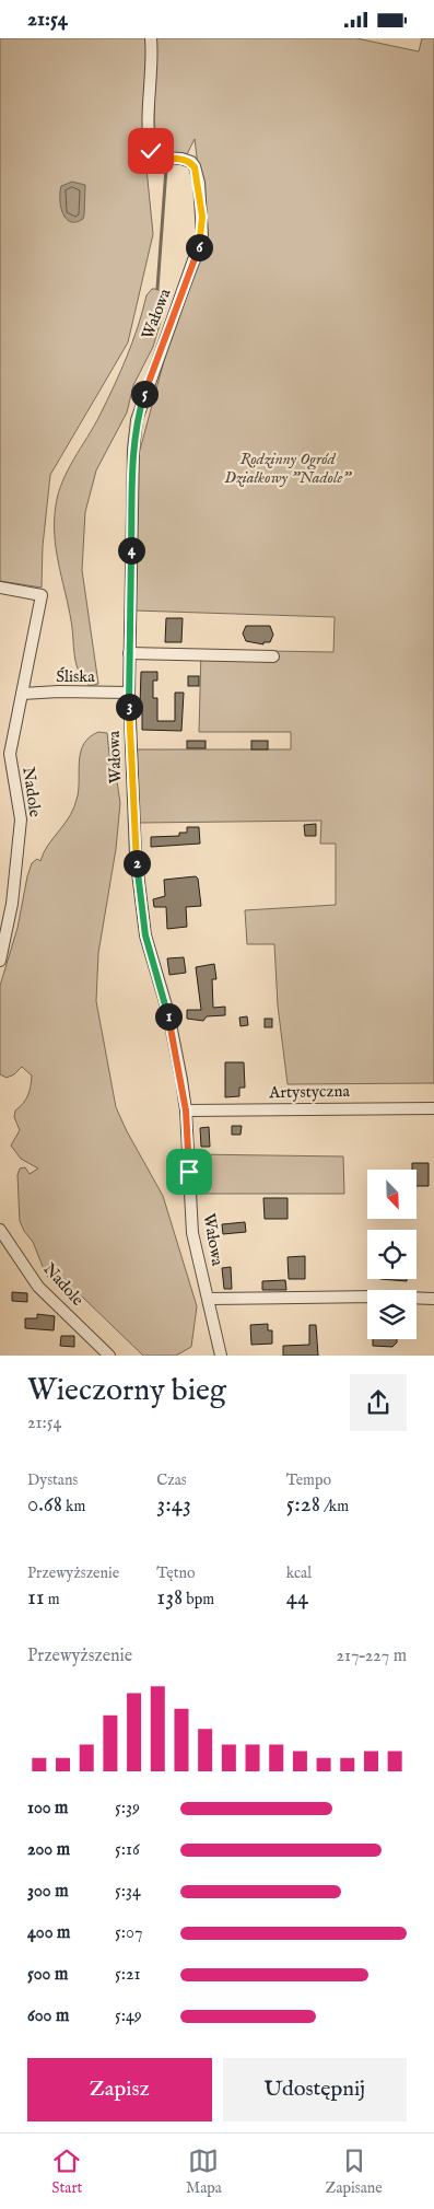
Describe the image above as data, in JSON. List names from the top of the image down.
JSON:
{
  "streets": {
    "street": [
      "Wałowa",
      "Śliska",
      "Nadole",
      "Artystyczna"
    ]
  },
  "crossings": [
    ["Wałowa", "Śliska"],
    ["Wałowa", "Artystyczna"],
    ["Śliska", "Nadole"]
  ],
  "parks": ["Rodzinny Ogród Działkowy \"Nadole\""],
  "north": "bottom right",
  "page": {
    "status": "21:54",
    "pins": [
      "6",
      "5",
      "4",
      "3",
      "2",
      "1"
    ],
    "heading": ["Wieczorny bieg", "21:54"],
    "stats": [
      ["Dystans", "0.68 km"],
      ["Czas", "3:43"],
      ["Tempo", "5:28 /km"],
      ["Przewyższenie", "11 m"],
      ["Tętno", "138 bpm"],
      ["kcal", "44"]
    ],
    "chart": ["Przewyższenie", "217–227 m"],
    "list": [
      {
        "name": "100 m",
        "note": "5:39"
      },
      {
        "name": "200 m",
        "note": "5:16"
      },
      {
        "name": "300 m",
        "note": "5:34"
      },
      {
        "name": "400 m",
        "note": "5:07"
      },
      {
        "name": "500 m",
        "note": "5:21"
      },
      {
        "name": "600 m",
        "note": "5:49"
      }
    ],
    "buttons": ["Zapisz", "Udostępnij"],
    "tabs": ["Start", "Mapa", "Zapisane"]
  }
}
